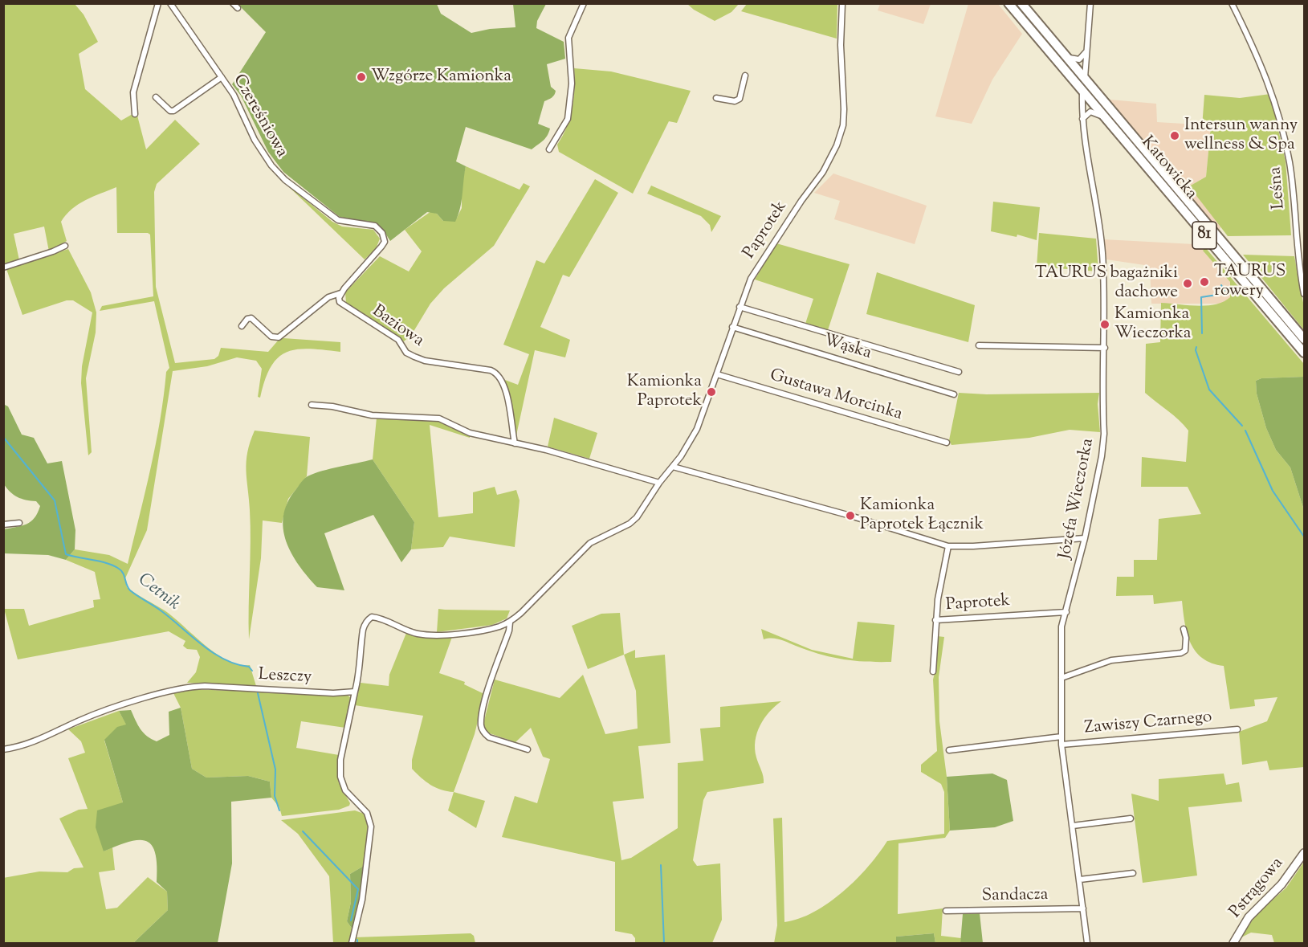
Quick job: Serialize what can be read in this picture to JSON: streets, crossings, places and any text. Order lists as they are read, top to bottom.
{
  "streets": {
    "main road": ["Katowicka", "81"],
    "street": [
      "Czereśniowa",
      "Leśna",
      "Paprotek",
      "Baziowa",
      "Wąska",
      "Gustawa Morcinka",
      "Józefa Wieczorka",
      "Leszczy",
      "Zawiszy Czarnego",
      "Pstrągowa",
      "Sandacza"
    ]
  },
  "crossings": [
    ["Czereśniowa", "Baziowa"],
    ["Katowicka", "Józefa Wieczorka"],
    ["Paprotek", "Wąska"],
    ["Paprotek", "Gustawa Morcinka"],
    ["Paprotek", "Józefa Wieczorka"],
    ["Józefa Wieczorka", "Zawiszy Czarnego"]
  ],
  "water": ["Cetnik"],
  "places": [
    "Wzgórze Kamionka",
    "Intersun wanny wellness & Spa",
    "TAURUS rowery",
    "TAURUS bagażniki dachowe",
    "Kamionka Wieczorka",
    "Kamionka Paprotek",
    "Kamionka Paprotek Łącznik"
  ]
}
